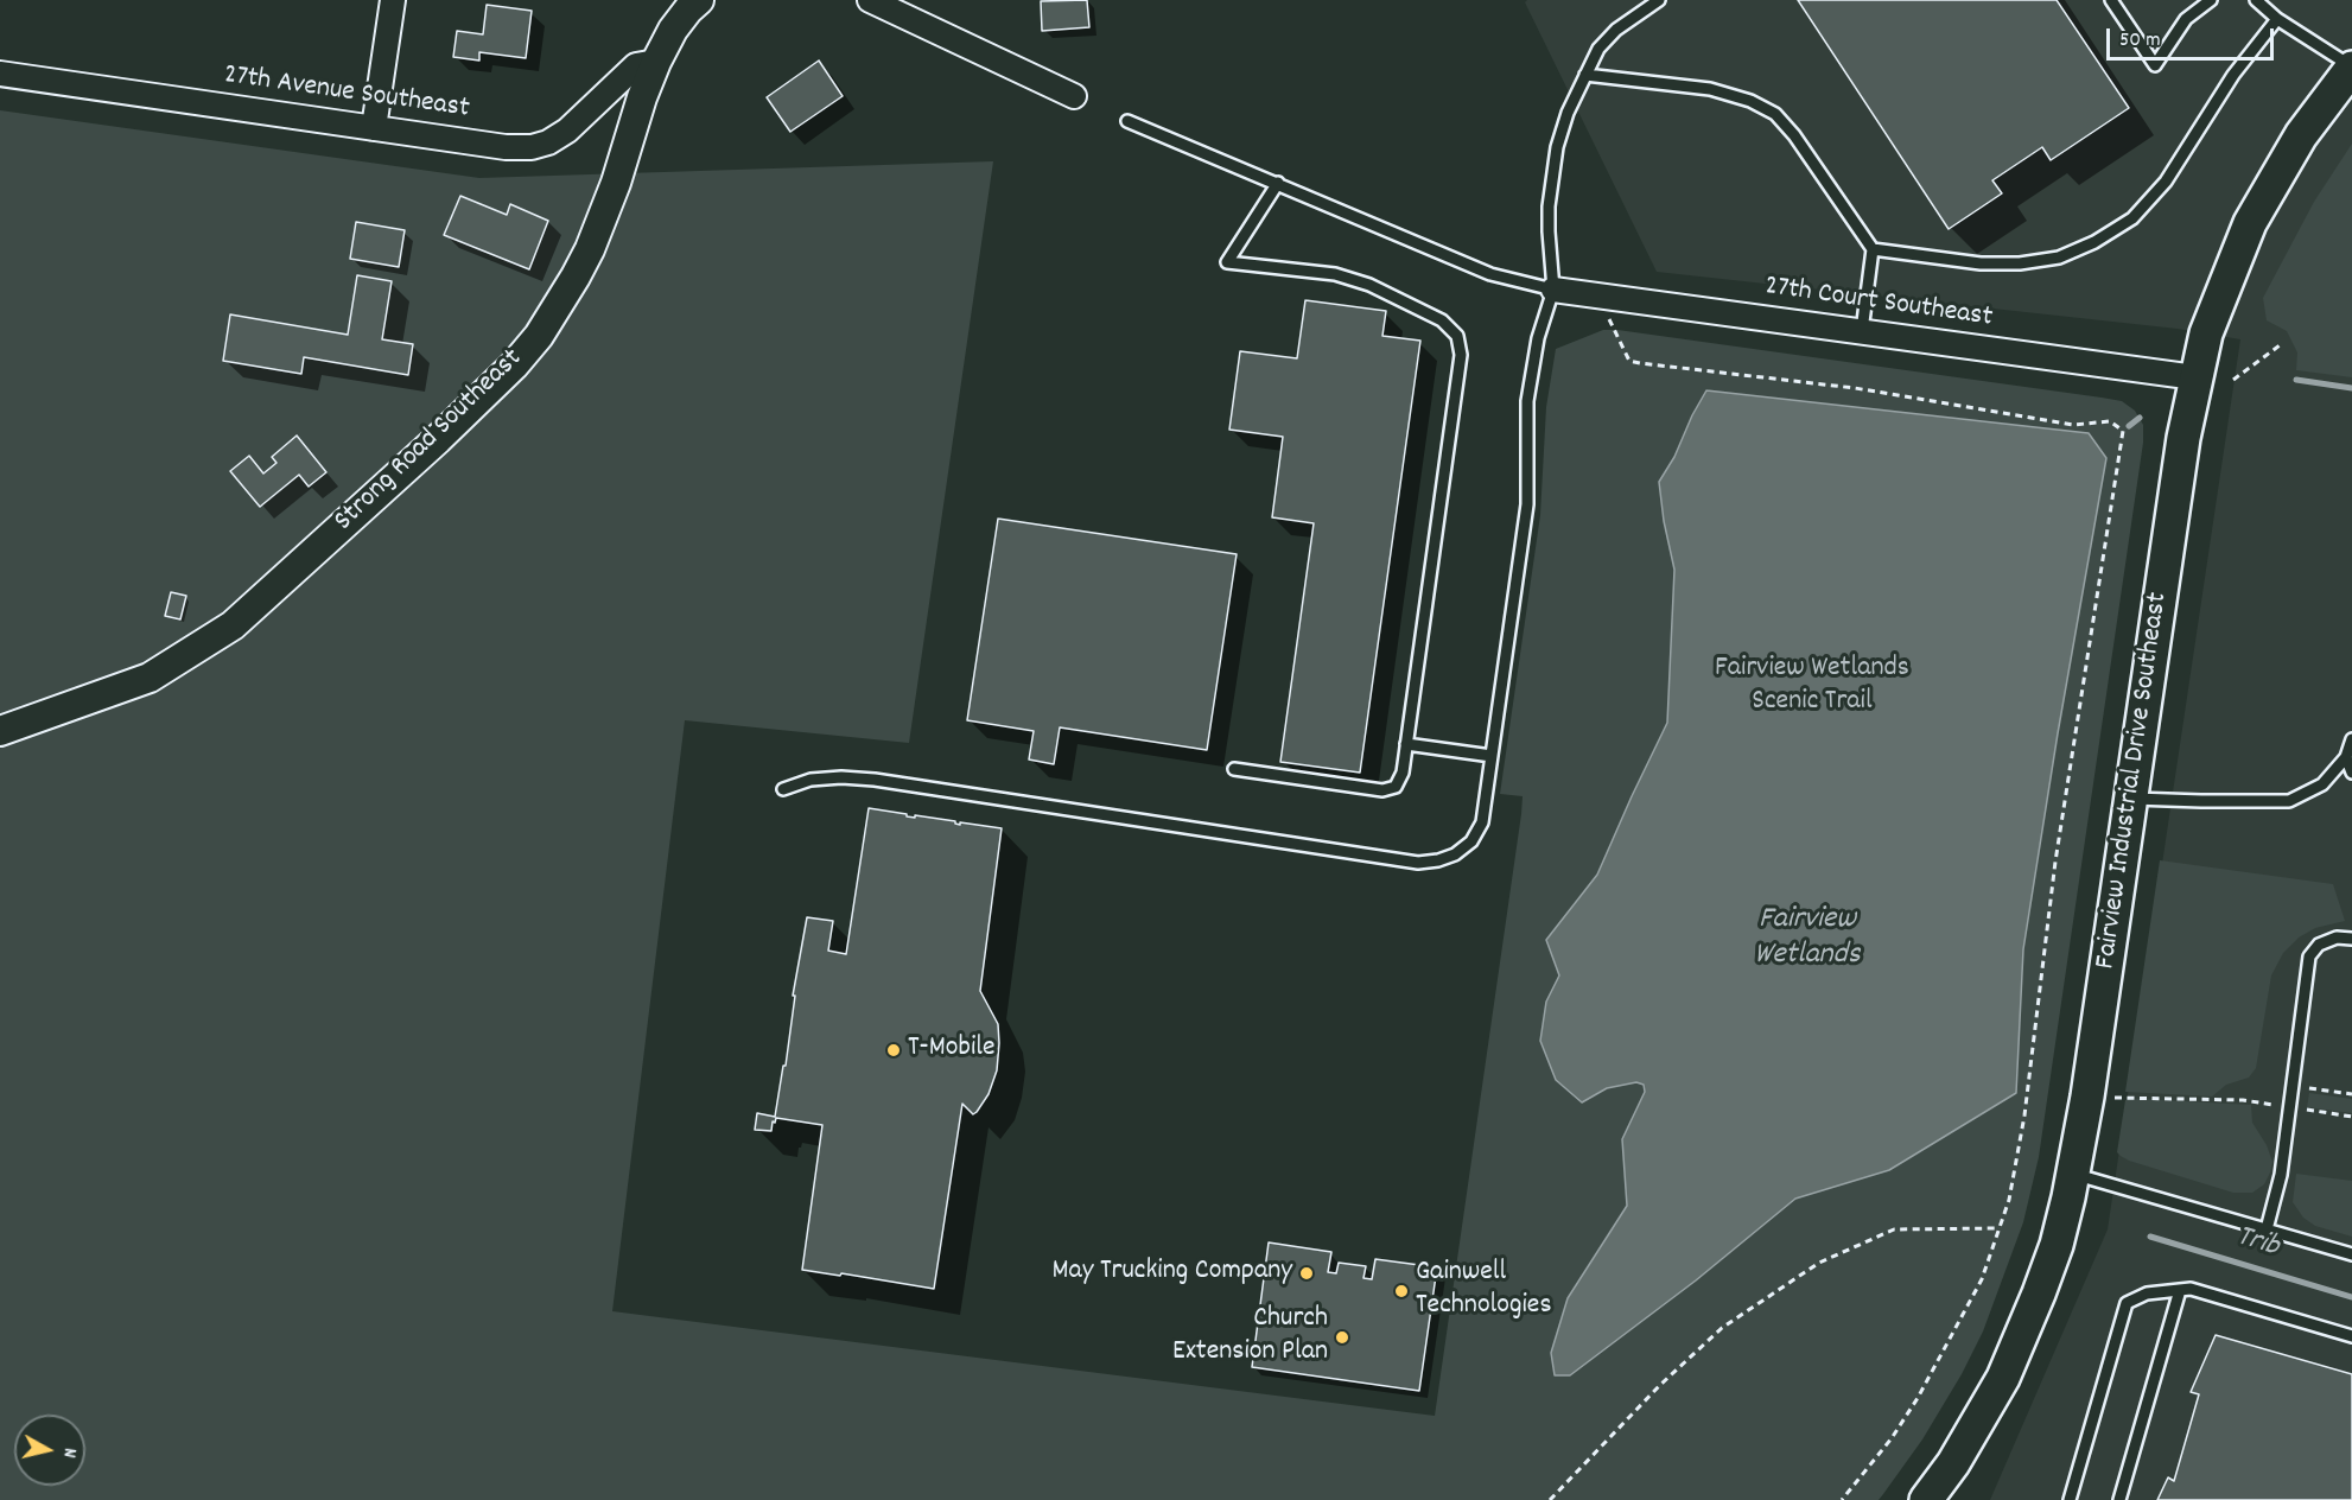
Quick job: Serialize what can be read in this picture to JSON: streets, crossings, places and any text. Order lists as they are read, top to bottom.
{
  "streets": {
    "main road": ["Fairview Industrial Drive Southeast"],
    "street": ["27th Avenue Southeast", "27th Court Southeast", "Strong Road Southeast"]
  },
  "crossings": [
    ["27th Avenue Southeast", "Strong Road Southeast"],
    ["27th Court Southeast", "Fairview Industrial Drive Southeast"]
  ],
  "water": ["Fairview Wetlands", "Trib"],
  "parks": ["Fairview Wetlands Scenic Trail"],
  "places": [
    "T-Mobile",
    "May Trucking Company",
    "Gainwell Technologies",
    "Church Extension Plan"
  ],
  "scale_bar": "50 m",
  "north": "right"
}
